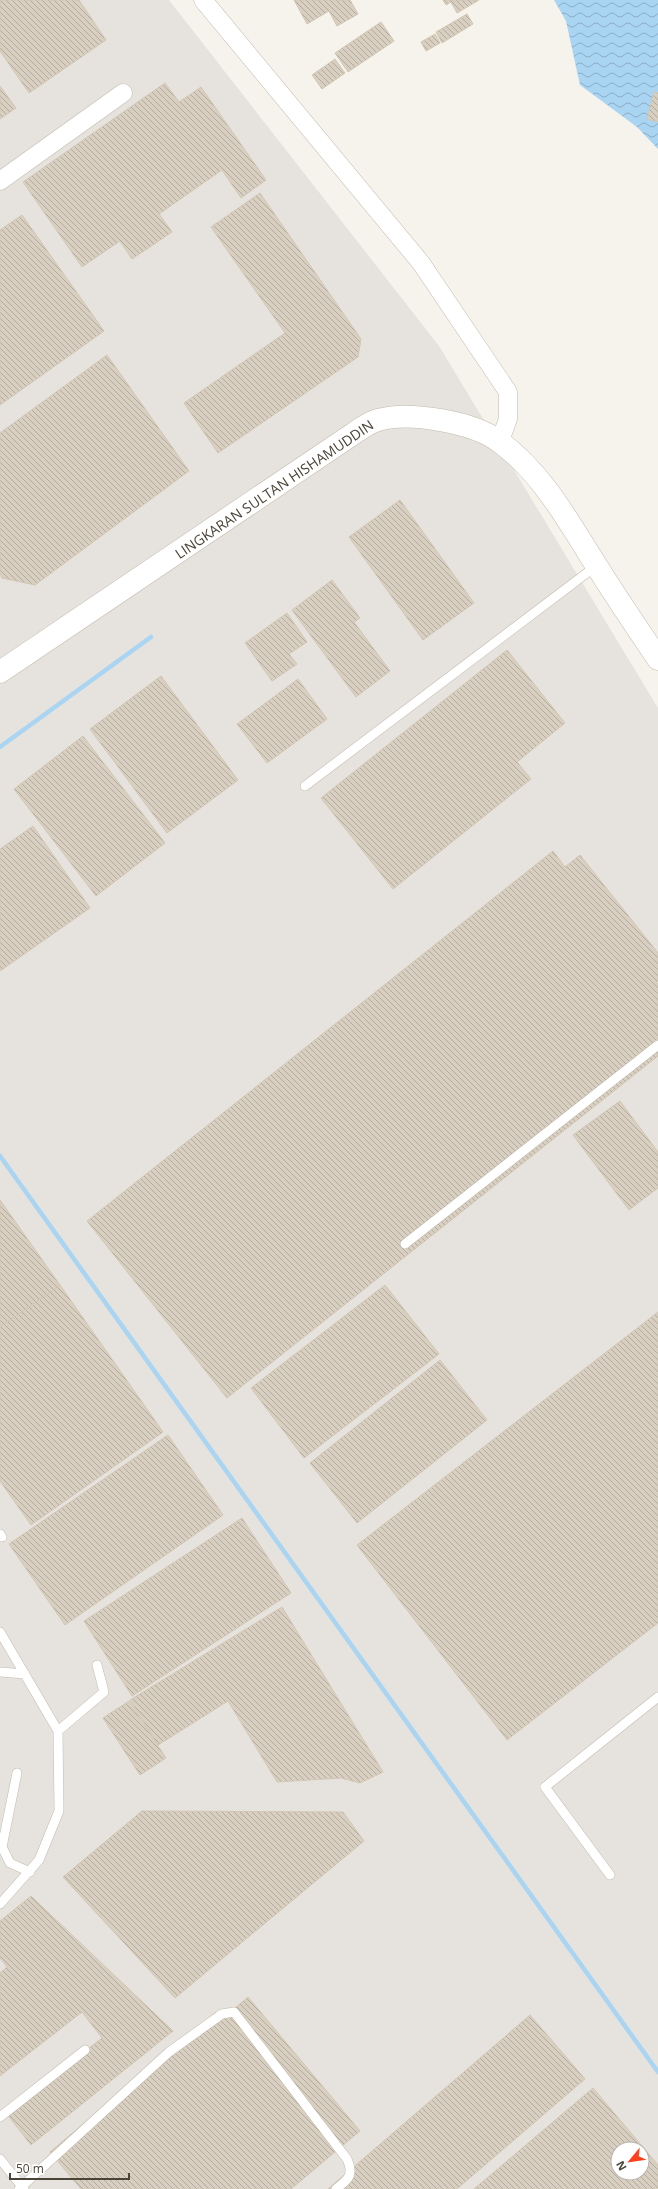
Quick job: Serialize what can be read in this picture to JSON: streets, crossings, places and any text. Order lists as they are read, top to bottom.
{
  "streets": {
    "street": ["LINGKARAN SULTAN HISHAMUDDIN"]
  },
  "scale_bar": "50 m",
  "north": "bottom left"
}
